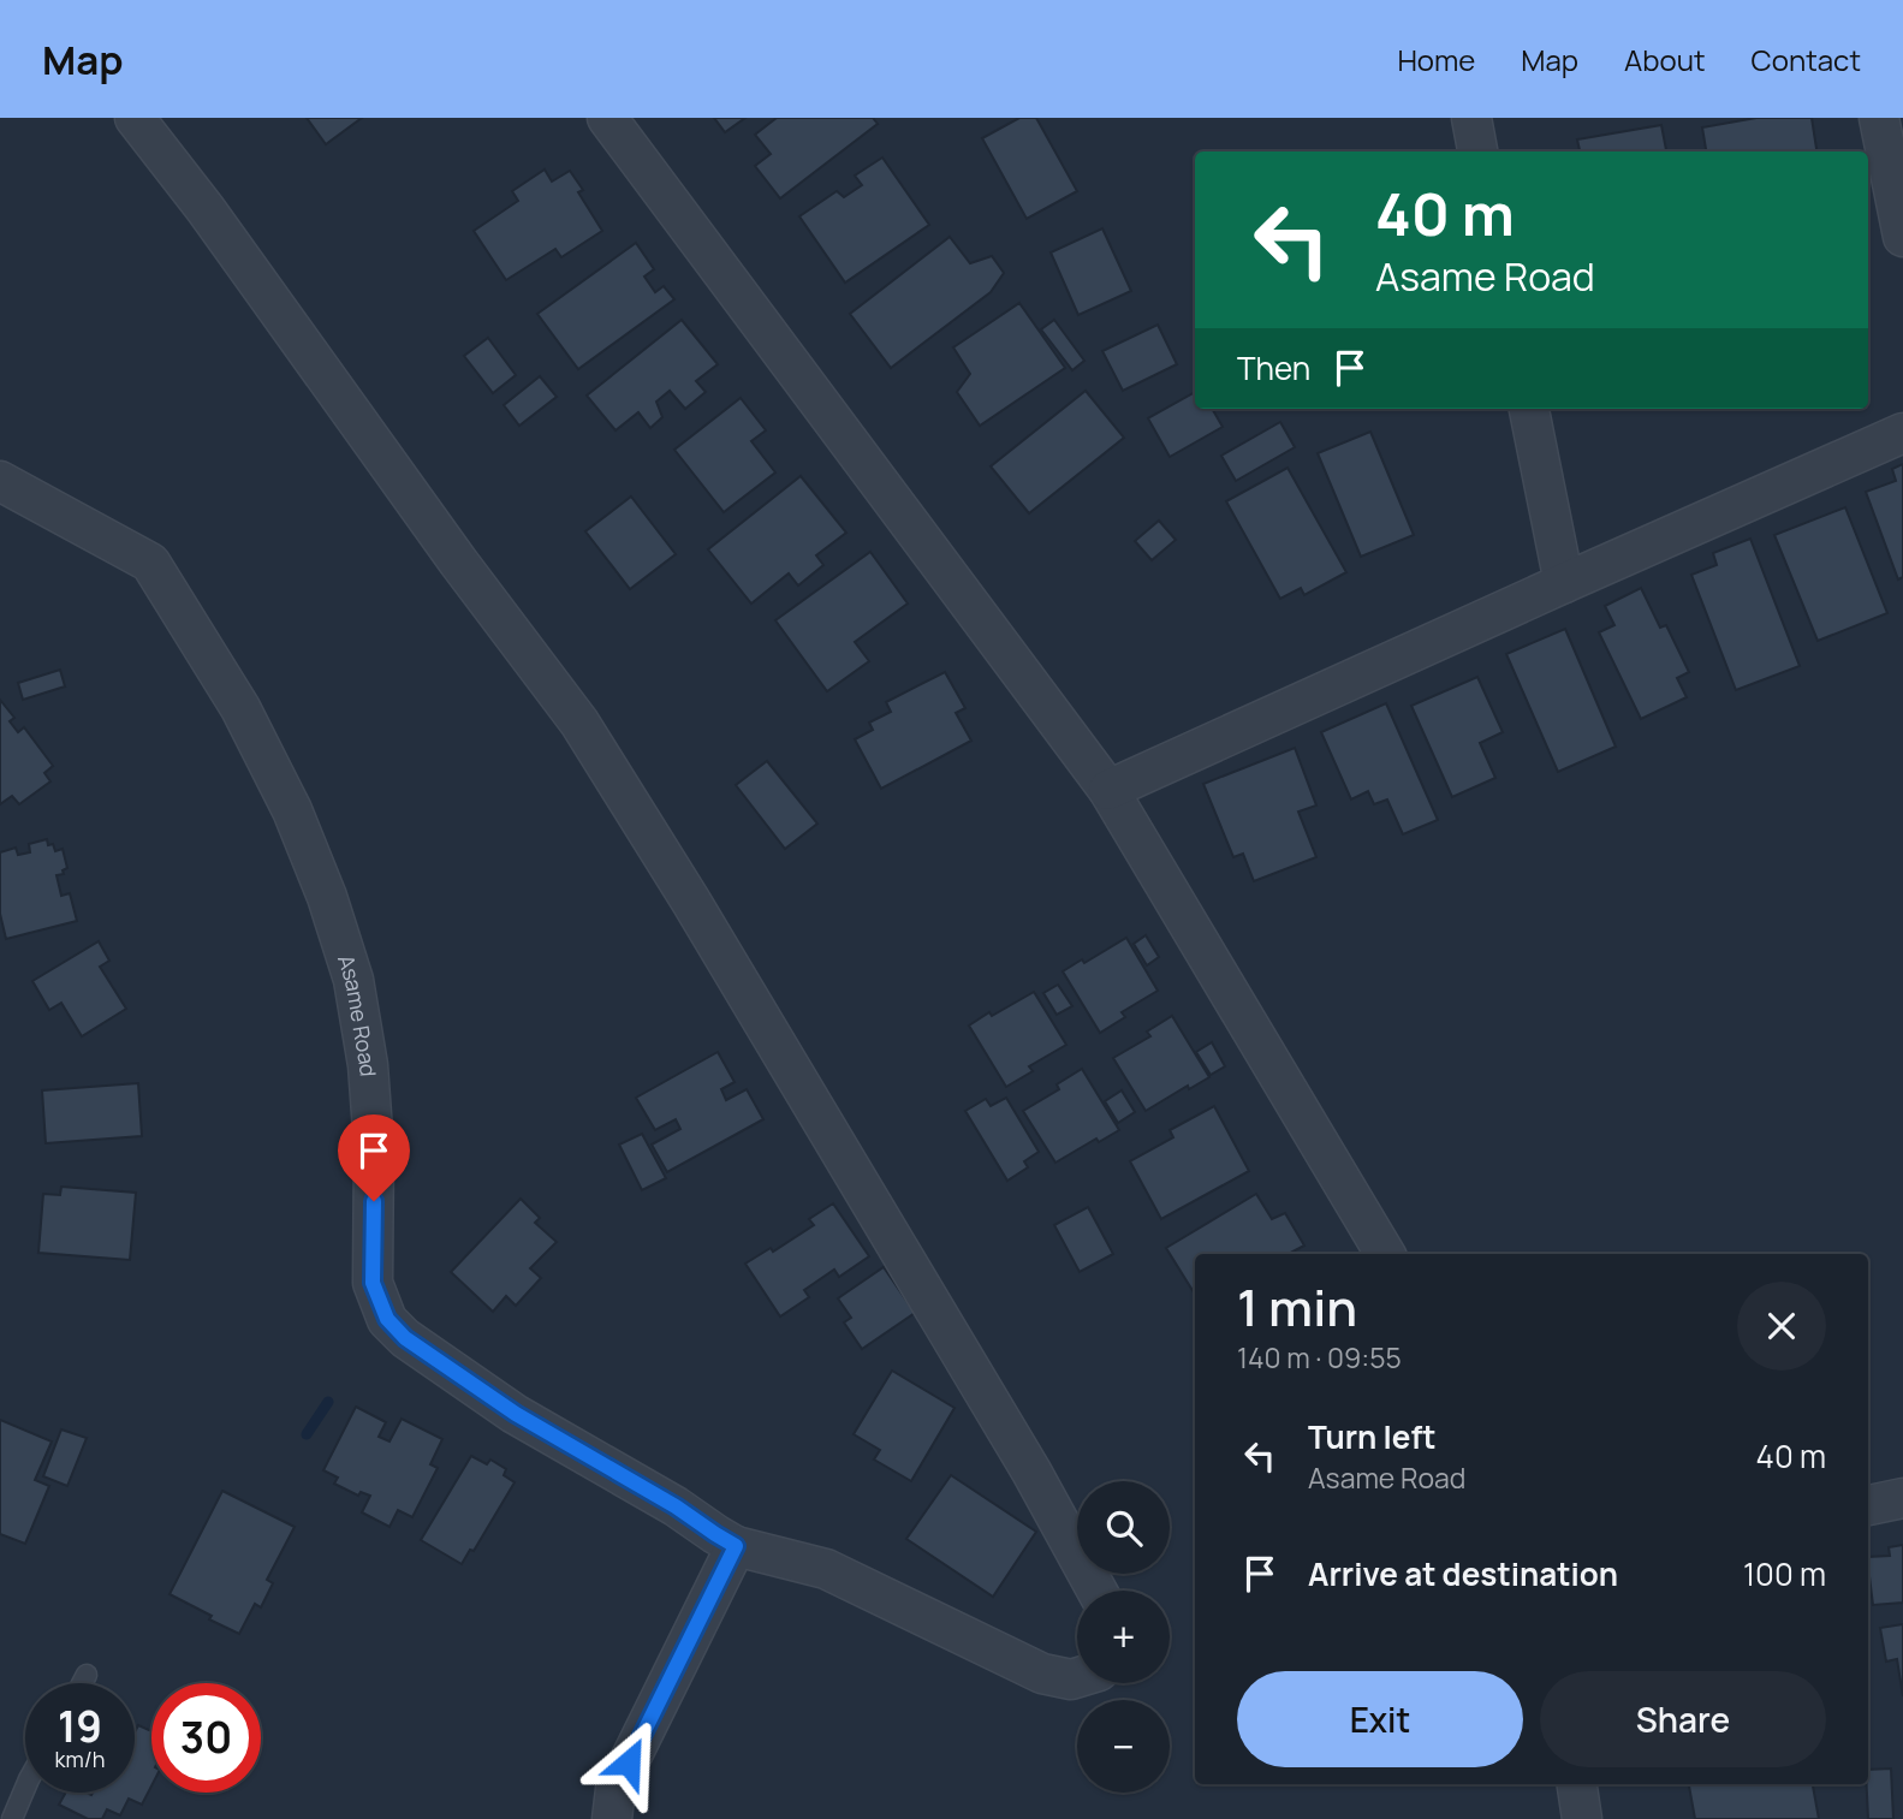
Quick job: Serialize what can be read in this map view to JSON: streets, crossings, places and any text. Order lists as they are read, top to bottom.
{
  "streets": {
    "street": ["Asame Road"]
  },
  "page": {
    "header": "Map",
    "nav": [
      "Home",
      "Map",
      "About",
      "Contact"
    ],
    "turn": ["40 m", "Asame Road"],
    "then": "Then",
    "heading": ["1 min", "140 m · 09:55"],
    "list": [
      {
        "name": "Turn left",
        "note": "Asame Road",
        "value": "40 m"
      },
      {
        "name": "Arrive at destination",
        "value": "100 m"
      }
    ],
    "map_buttons": ["+", "−"],
    "buttons": ["Exit", "Share"],
    "speed": "19 km/h",
    "limit": "30"
  }
}
